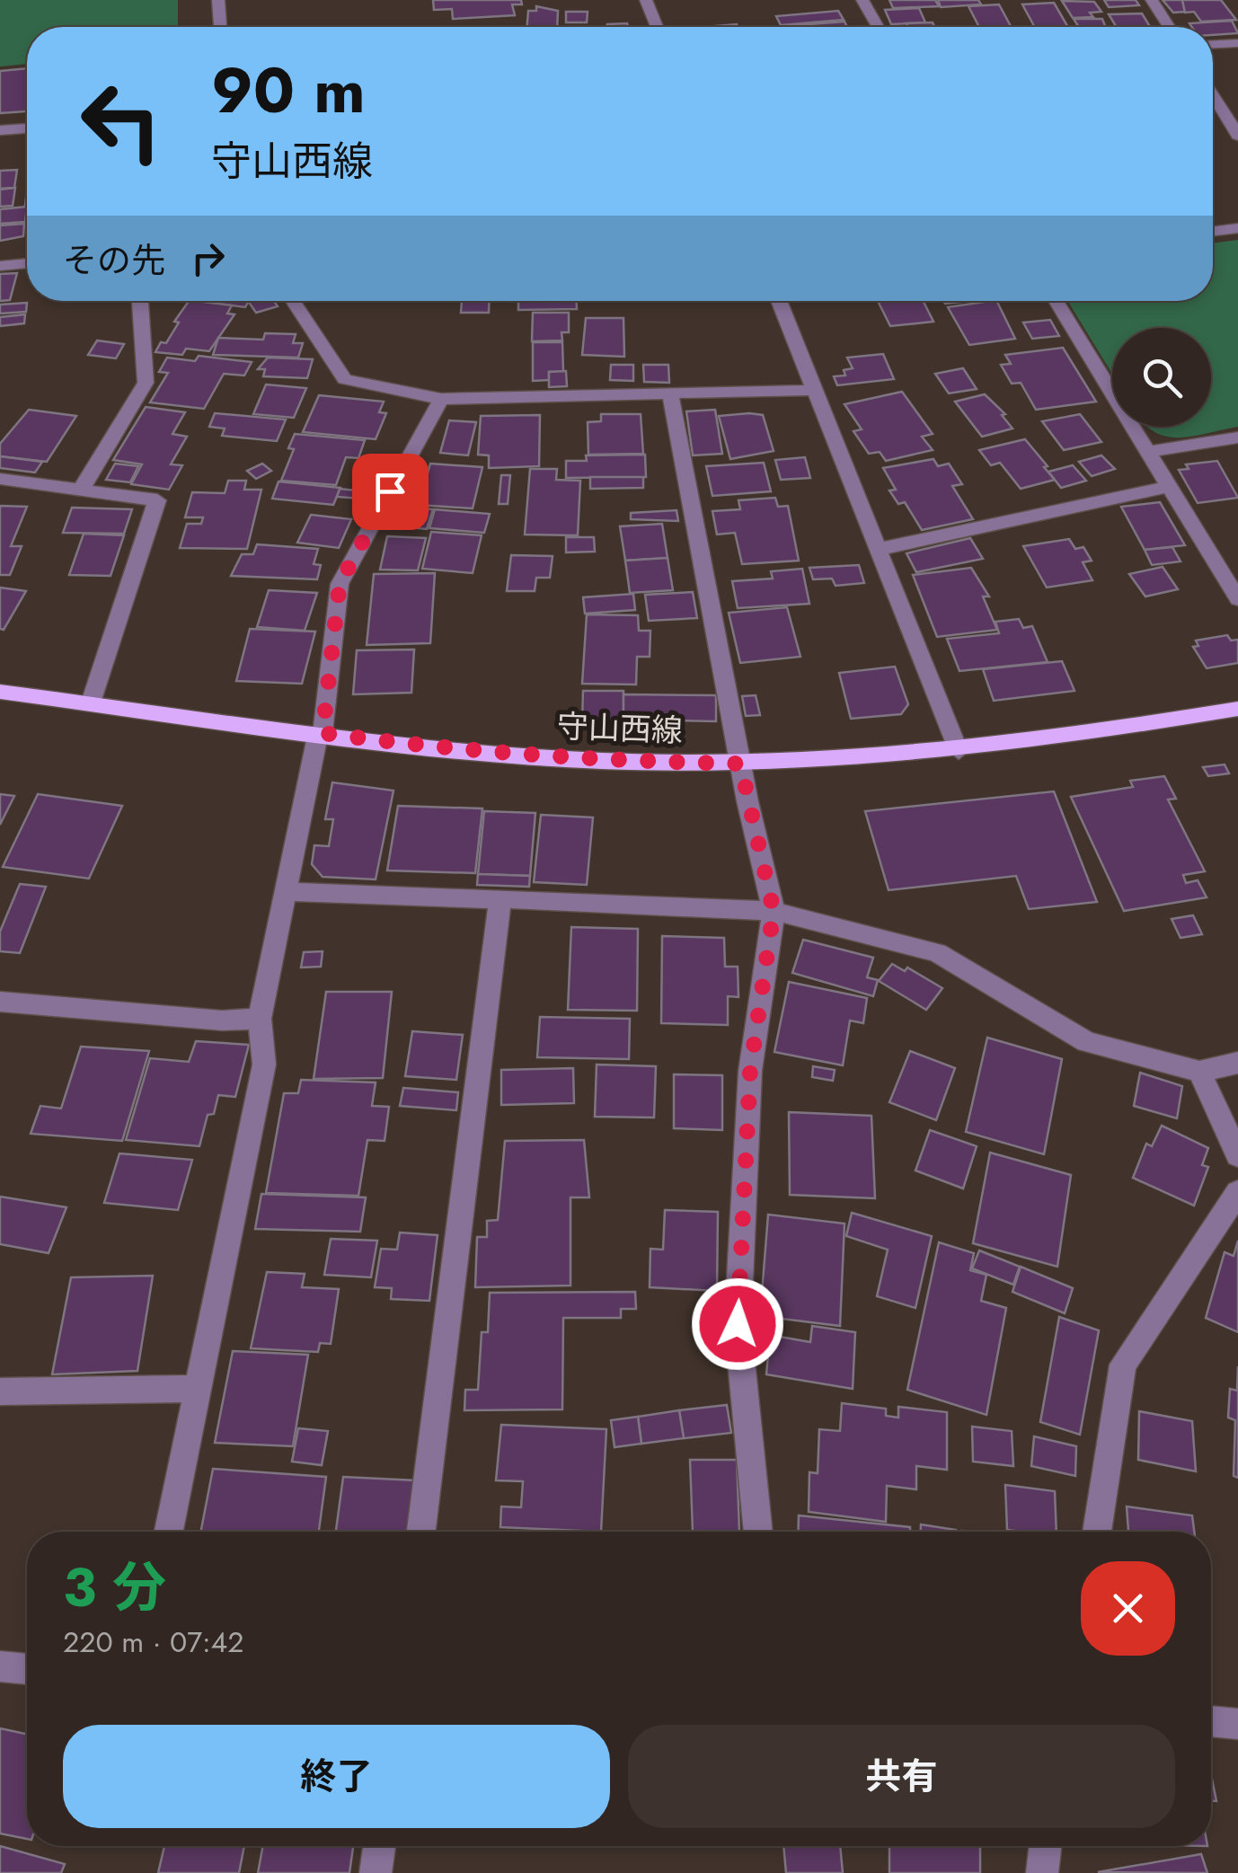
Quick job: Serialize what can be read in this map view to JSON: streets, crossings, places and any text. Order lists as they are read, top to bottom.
{
  "streets": {
    "main road": ["守山西線"]
  },
  "page": {
    "turn": ["90 m", "守山西線"],
    "then": "その先",
    "heading": ["3 分", "220 m · 07:42"],
    "buttons": ["終了", "共有"]
  }
}
